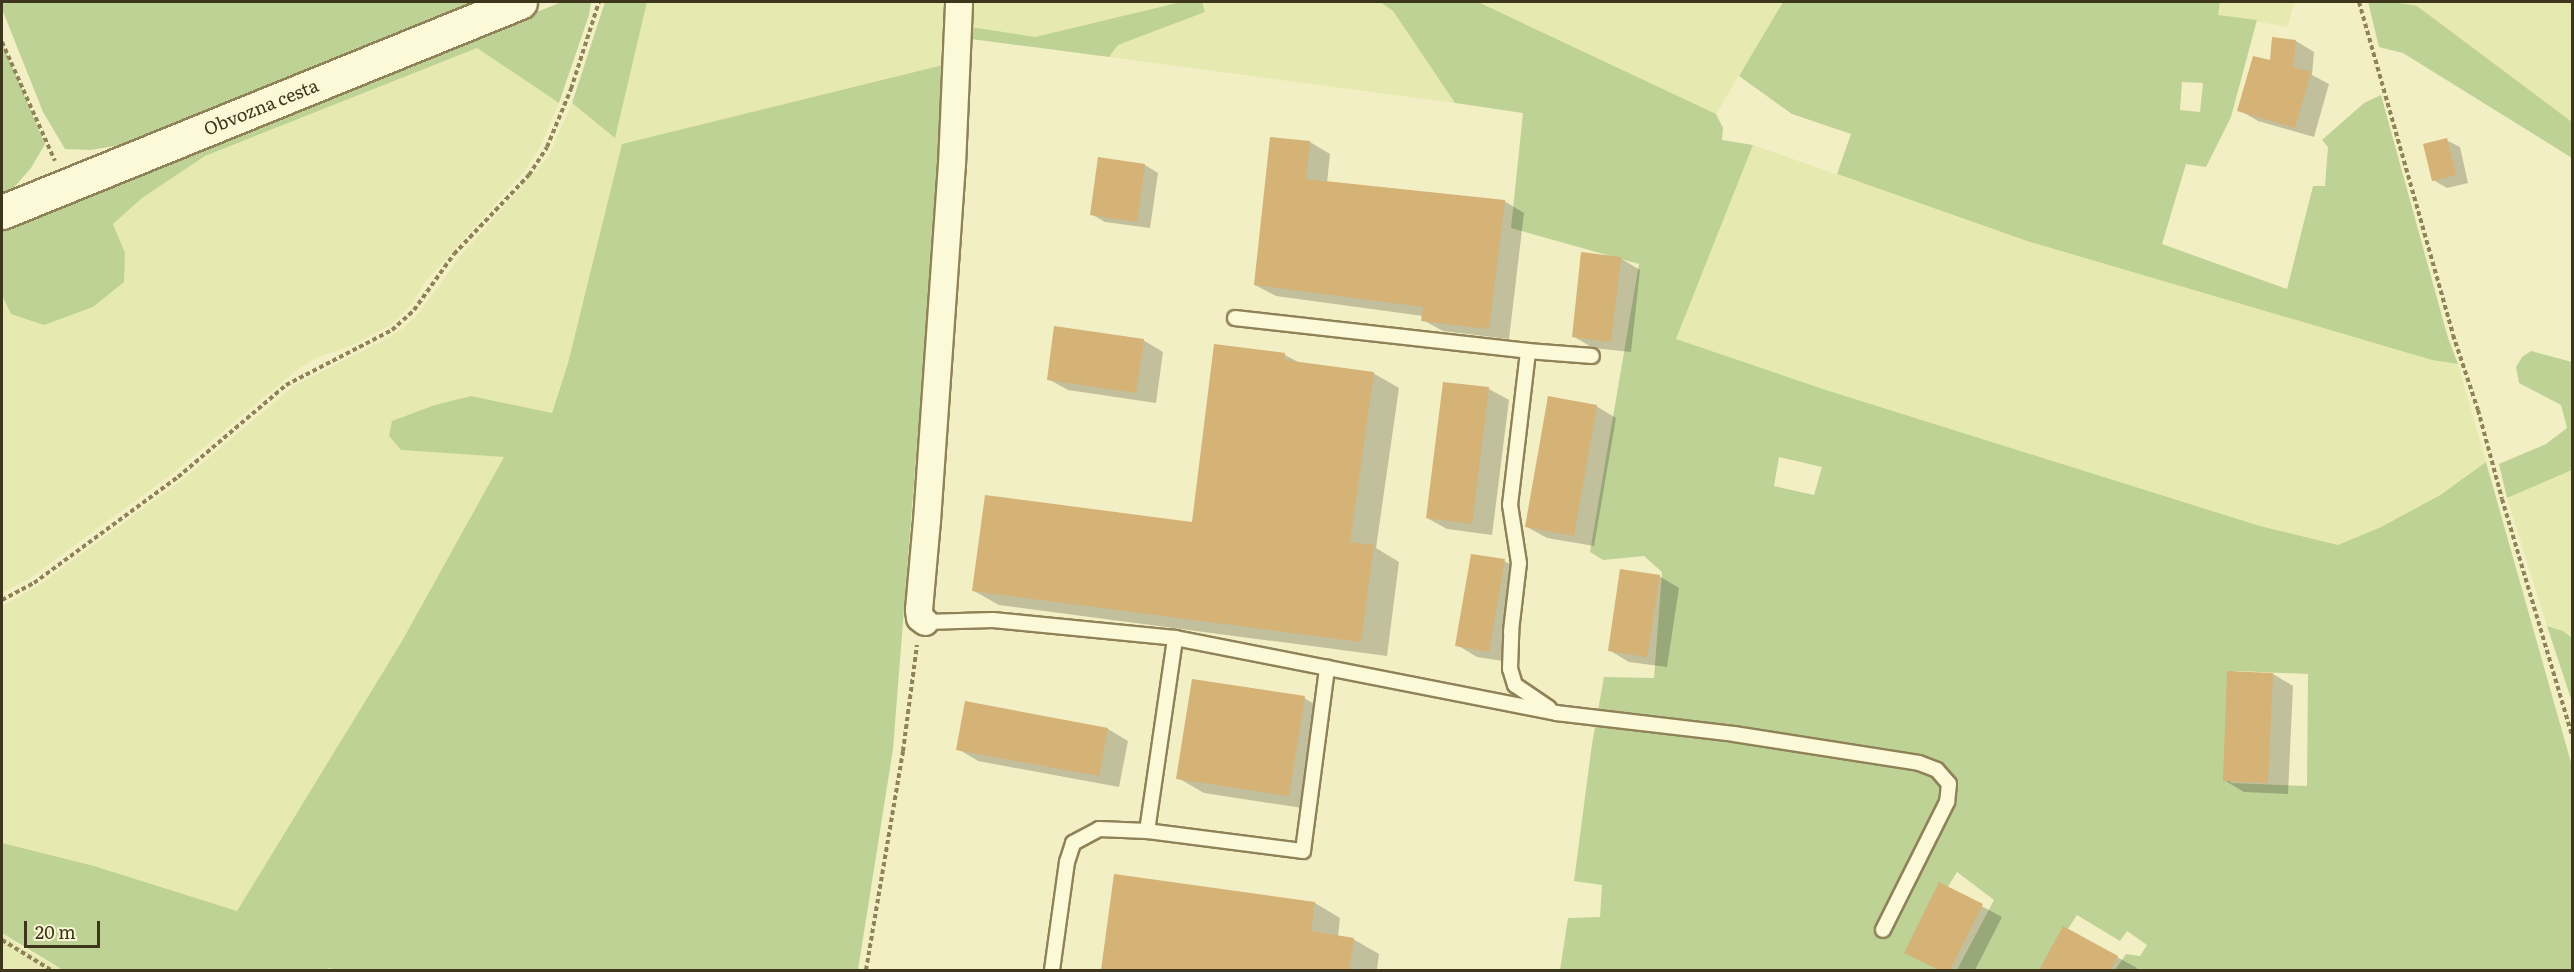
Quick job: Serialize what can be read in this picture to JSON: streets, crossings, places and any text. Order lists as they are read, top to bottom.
{
  "streets": {
    "street": ["Obvozna cesta"]
  },
  "scale_bar": "20 m"
}
